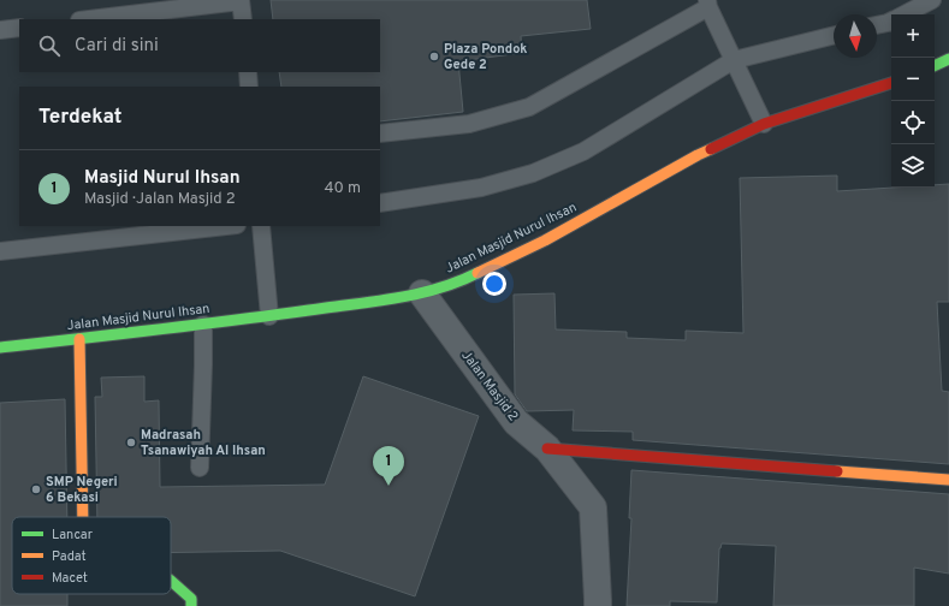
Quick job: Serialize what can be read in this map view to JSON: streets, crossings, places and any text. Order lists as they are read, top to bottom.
{
  "streets": {
    "main road": ["Jalan Masjid Nurul Ihsan"],
    "street": ["Jalan Masjid 2"]
  },
  "crossings": [
    ["Jalan Masjid Nurul Ihsan", "Jalan Masjid 2"]
  ],
  "places": ["Plaza Pondok Gede 2", "Madrasah Tsanawiyah Al Ihsan", "SMP Negeri 6 Bekasi"],
  "legend": ["Lancar", "Padat", "Macet"],
  "north": "bottom",
  "page": {
    "map_buttons": ["+", "−"],
    "search": "Cari di sini",
    "heading": "Terdekat",
    "list": [
      {
        "mark": "1",
        "name": "Masjid Nurul Ihsan",
        "note": "Masjid · Jalan Masjid 2",
        "value": "40 m"
      }
    ],
    "pins": "1"
  }
}
